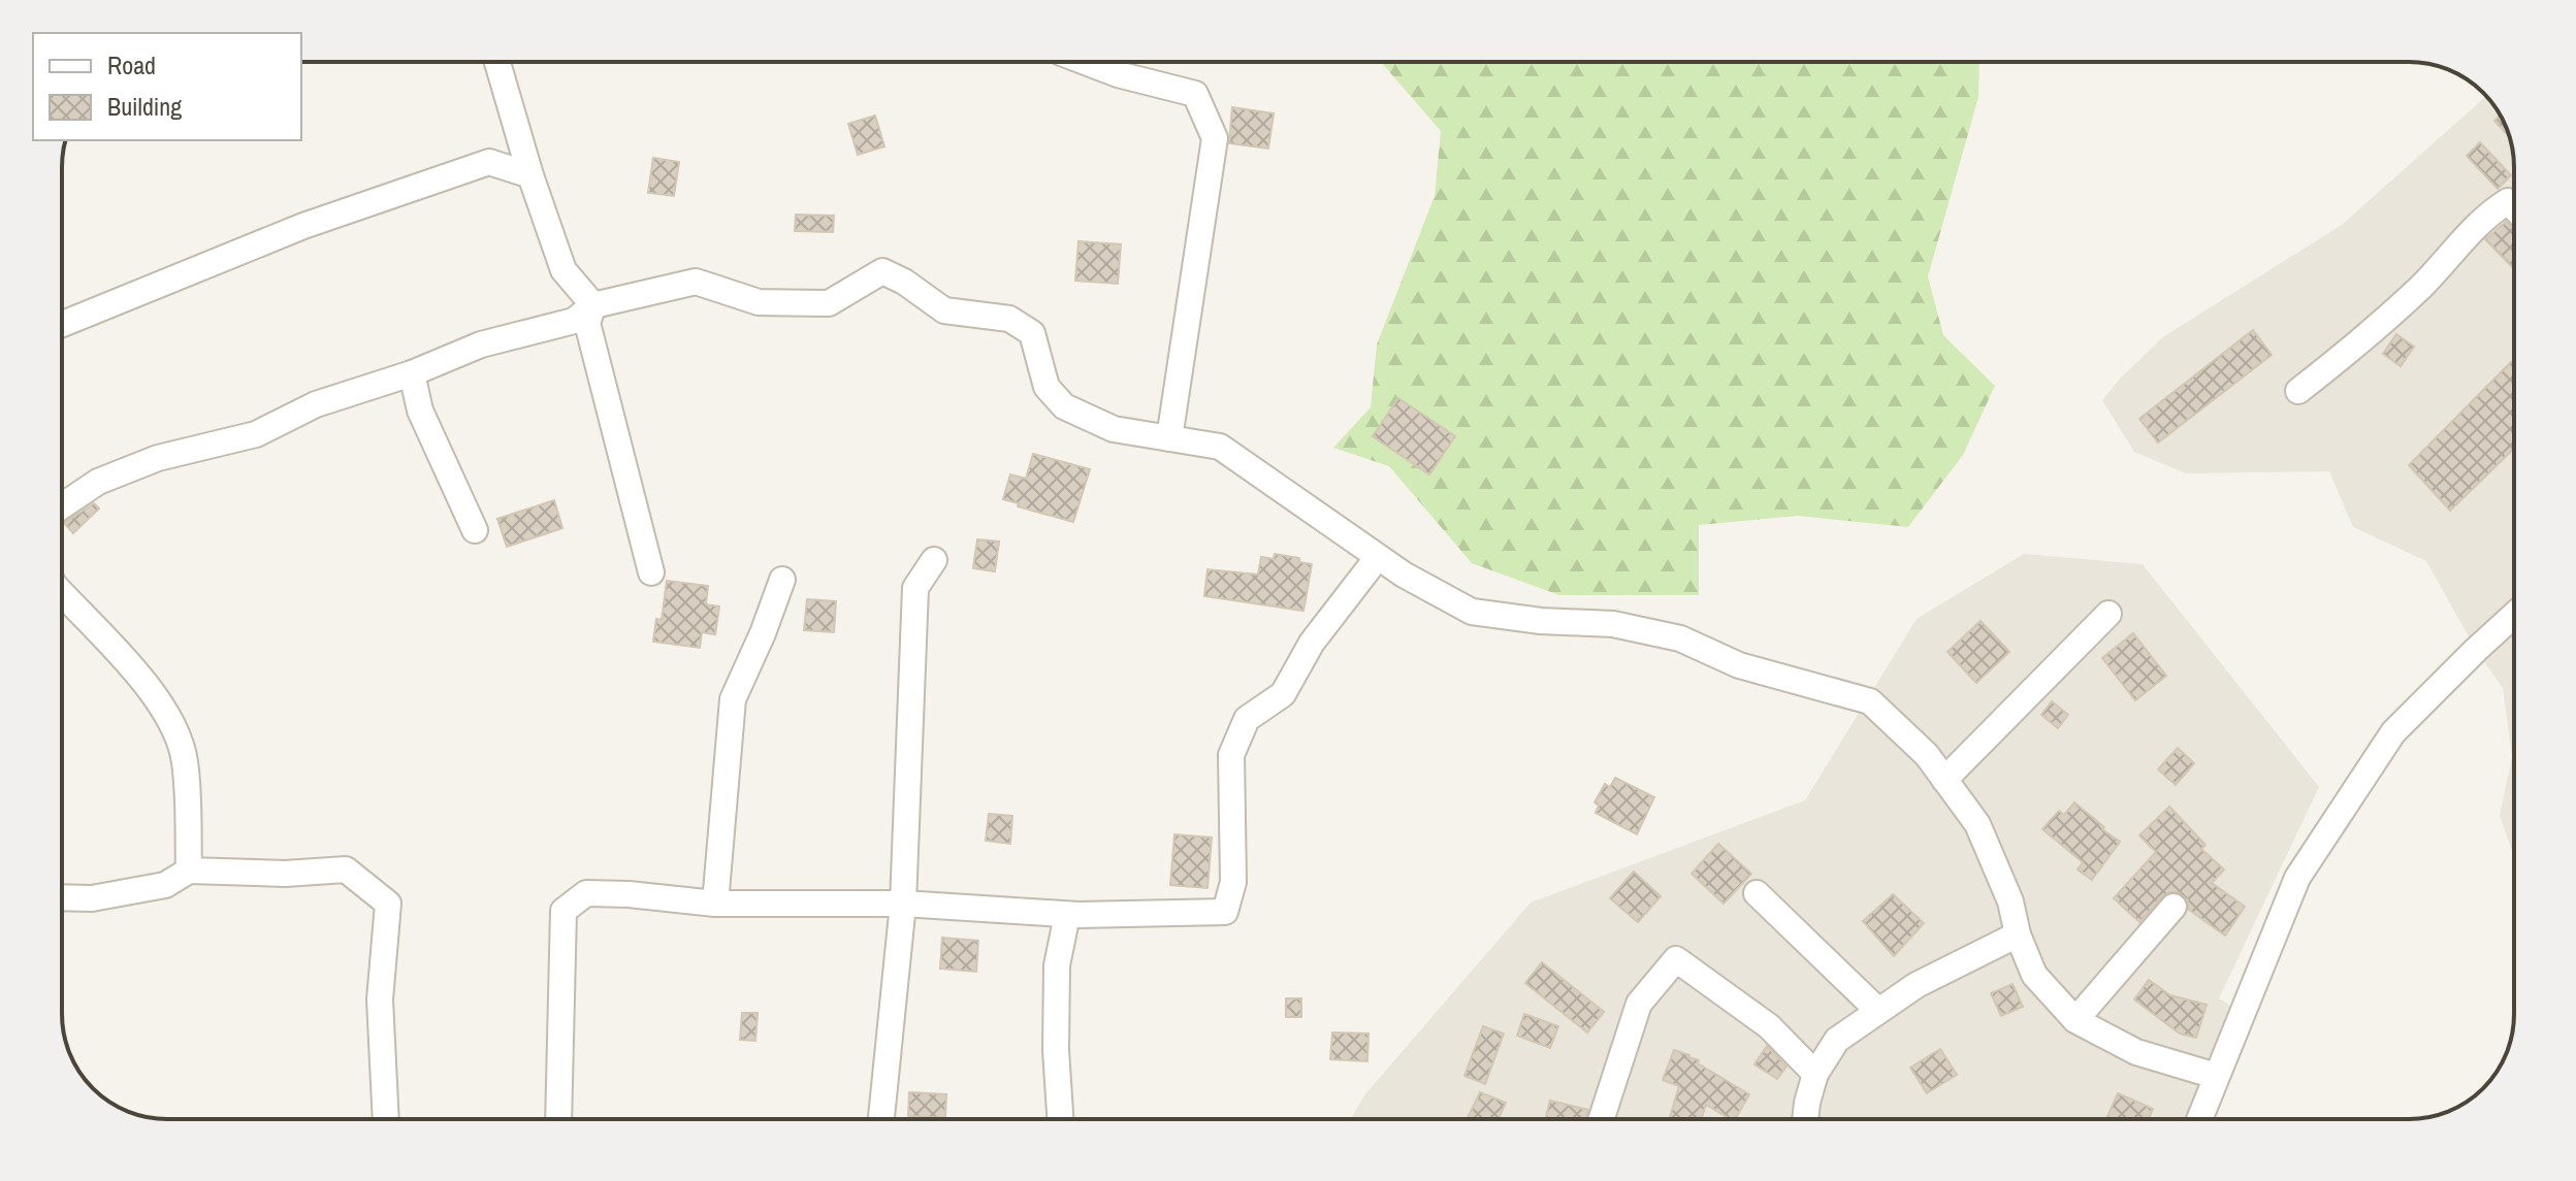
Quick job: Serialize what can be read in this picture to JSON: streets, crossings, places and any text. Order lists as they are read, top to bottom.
{
  "legend": ["Road", "Building"]
}
